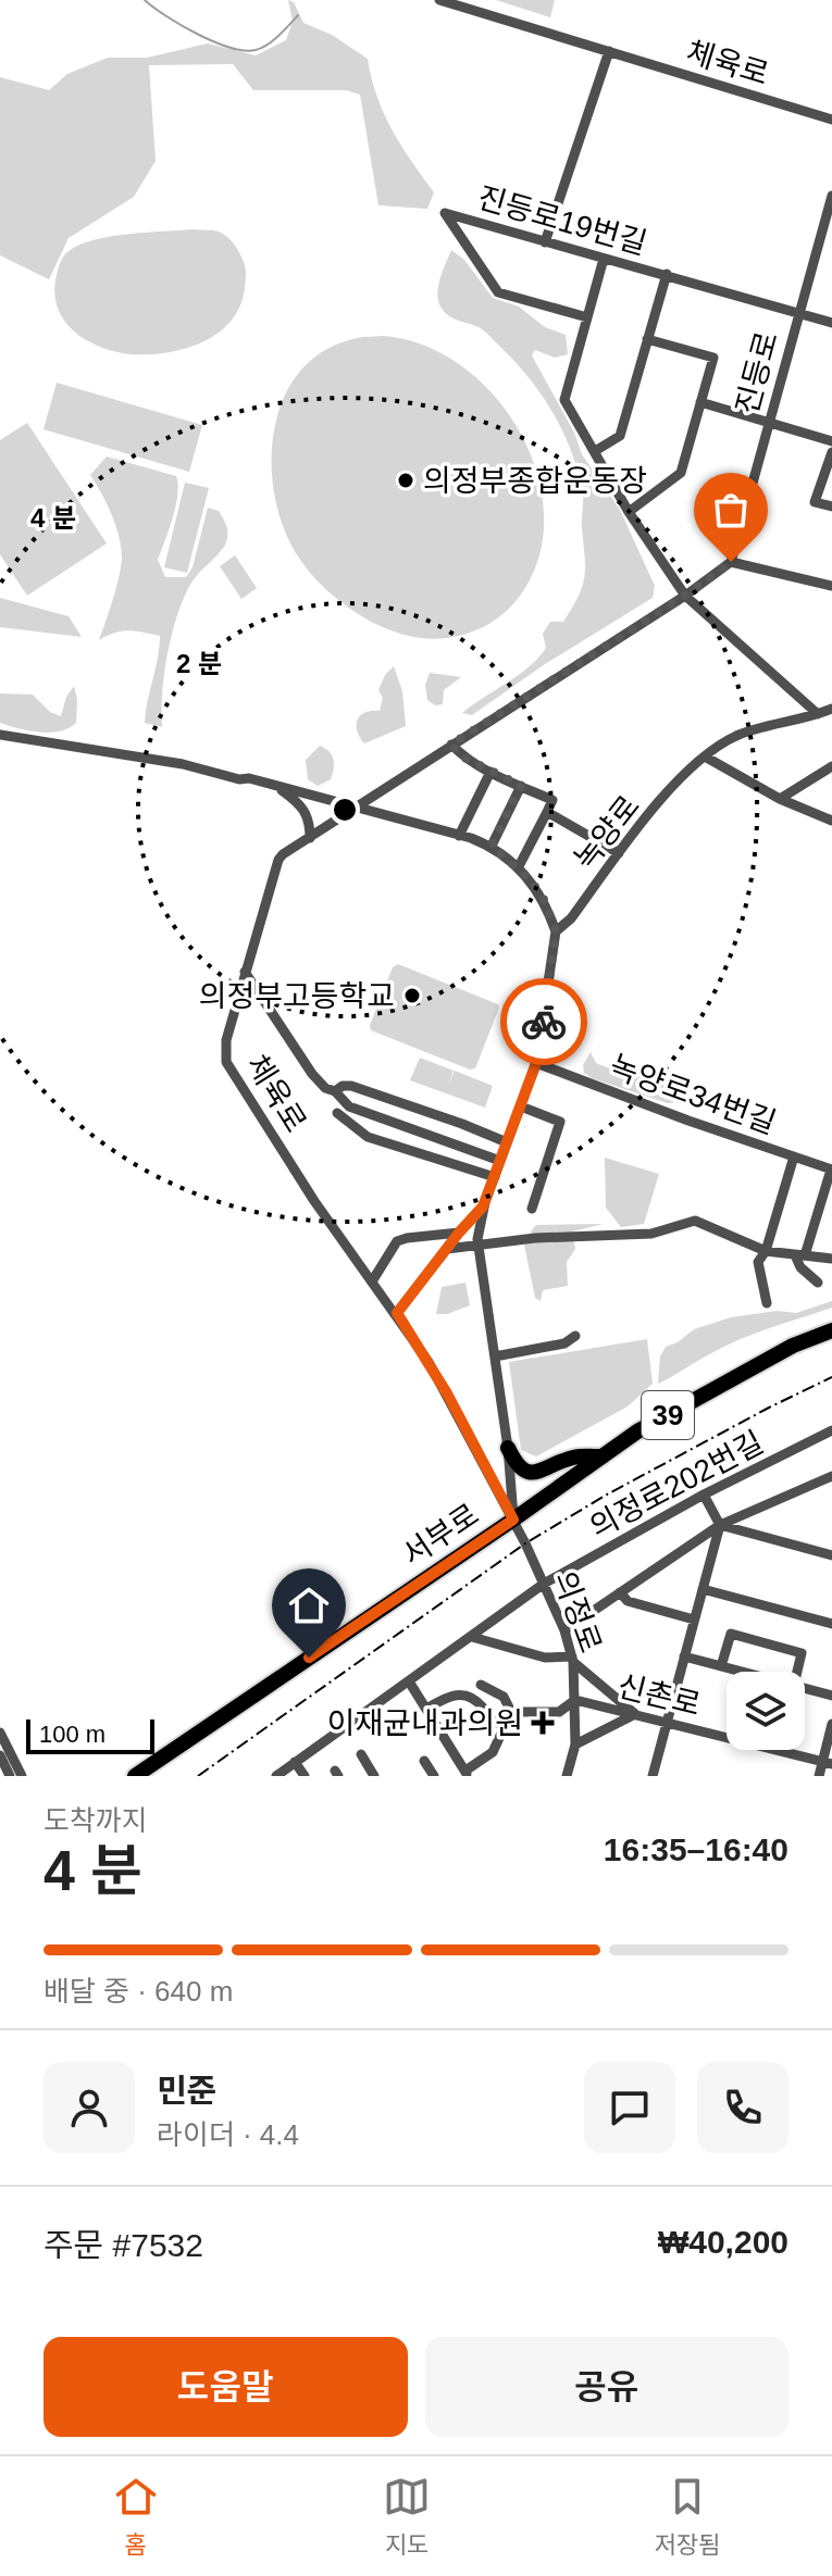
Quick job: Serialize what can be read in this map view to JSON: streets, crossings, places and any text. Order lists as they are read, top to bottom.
{
  "streets": {
    "main road": ["39", "서부로"],
    "street": [
      "체육로",
      "진등로19번길",
      "진등로",
      "녹양로",
      "녹양로34번길",
      "의정로202번길",
      "의정로",
      "신촌로"
    ]
  },
  "crossings": [
    ["체육로", "진등로"],
    ["체육로", "서부로"],
    ["체육로", "의정로"],
    ["진등로19번길", "진등로"],
    ["의정로202번길", "의정로"],
    ["서부로", "의정로"],
    ["의정로", "신촌로"]
  ],
  "places": {
    "other": ["의정부종합운동장", "의정부고등학교"],
    "health": ["이재균내과의원"]
  },
  "scale_bar": "100 m",
  "page": {
    "scale": "100 m",
    "heading": ["4 분", "도착까지", "16:35–16:40"],
    "panel": [
      "민준",
      "라이더 · 4.4",
      "주문 #7532",
      "₩40,200"
    ],
    "bar": "배달 중 · 640 m",
    "buttons": ["도움말", "공유"],
    "tabs": ["홈", "지도", "저장됨"]
  },
  "rings": ["4 분", "2 분"]
}
